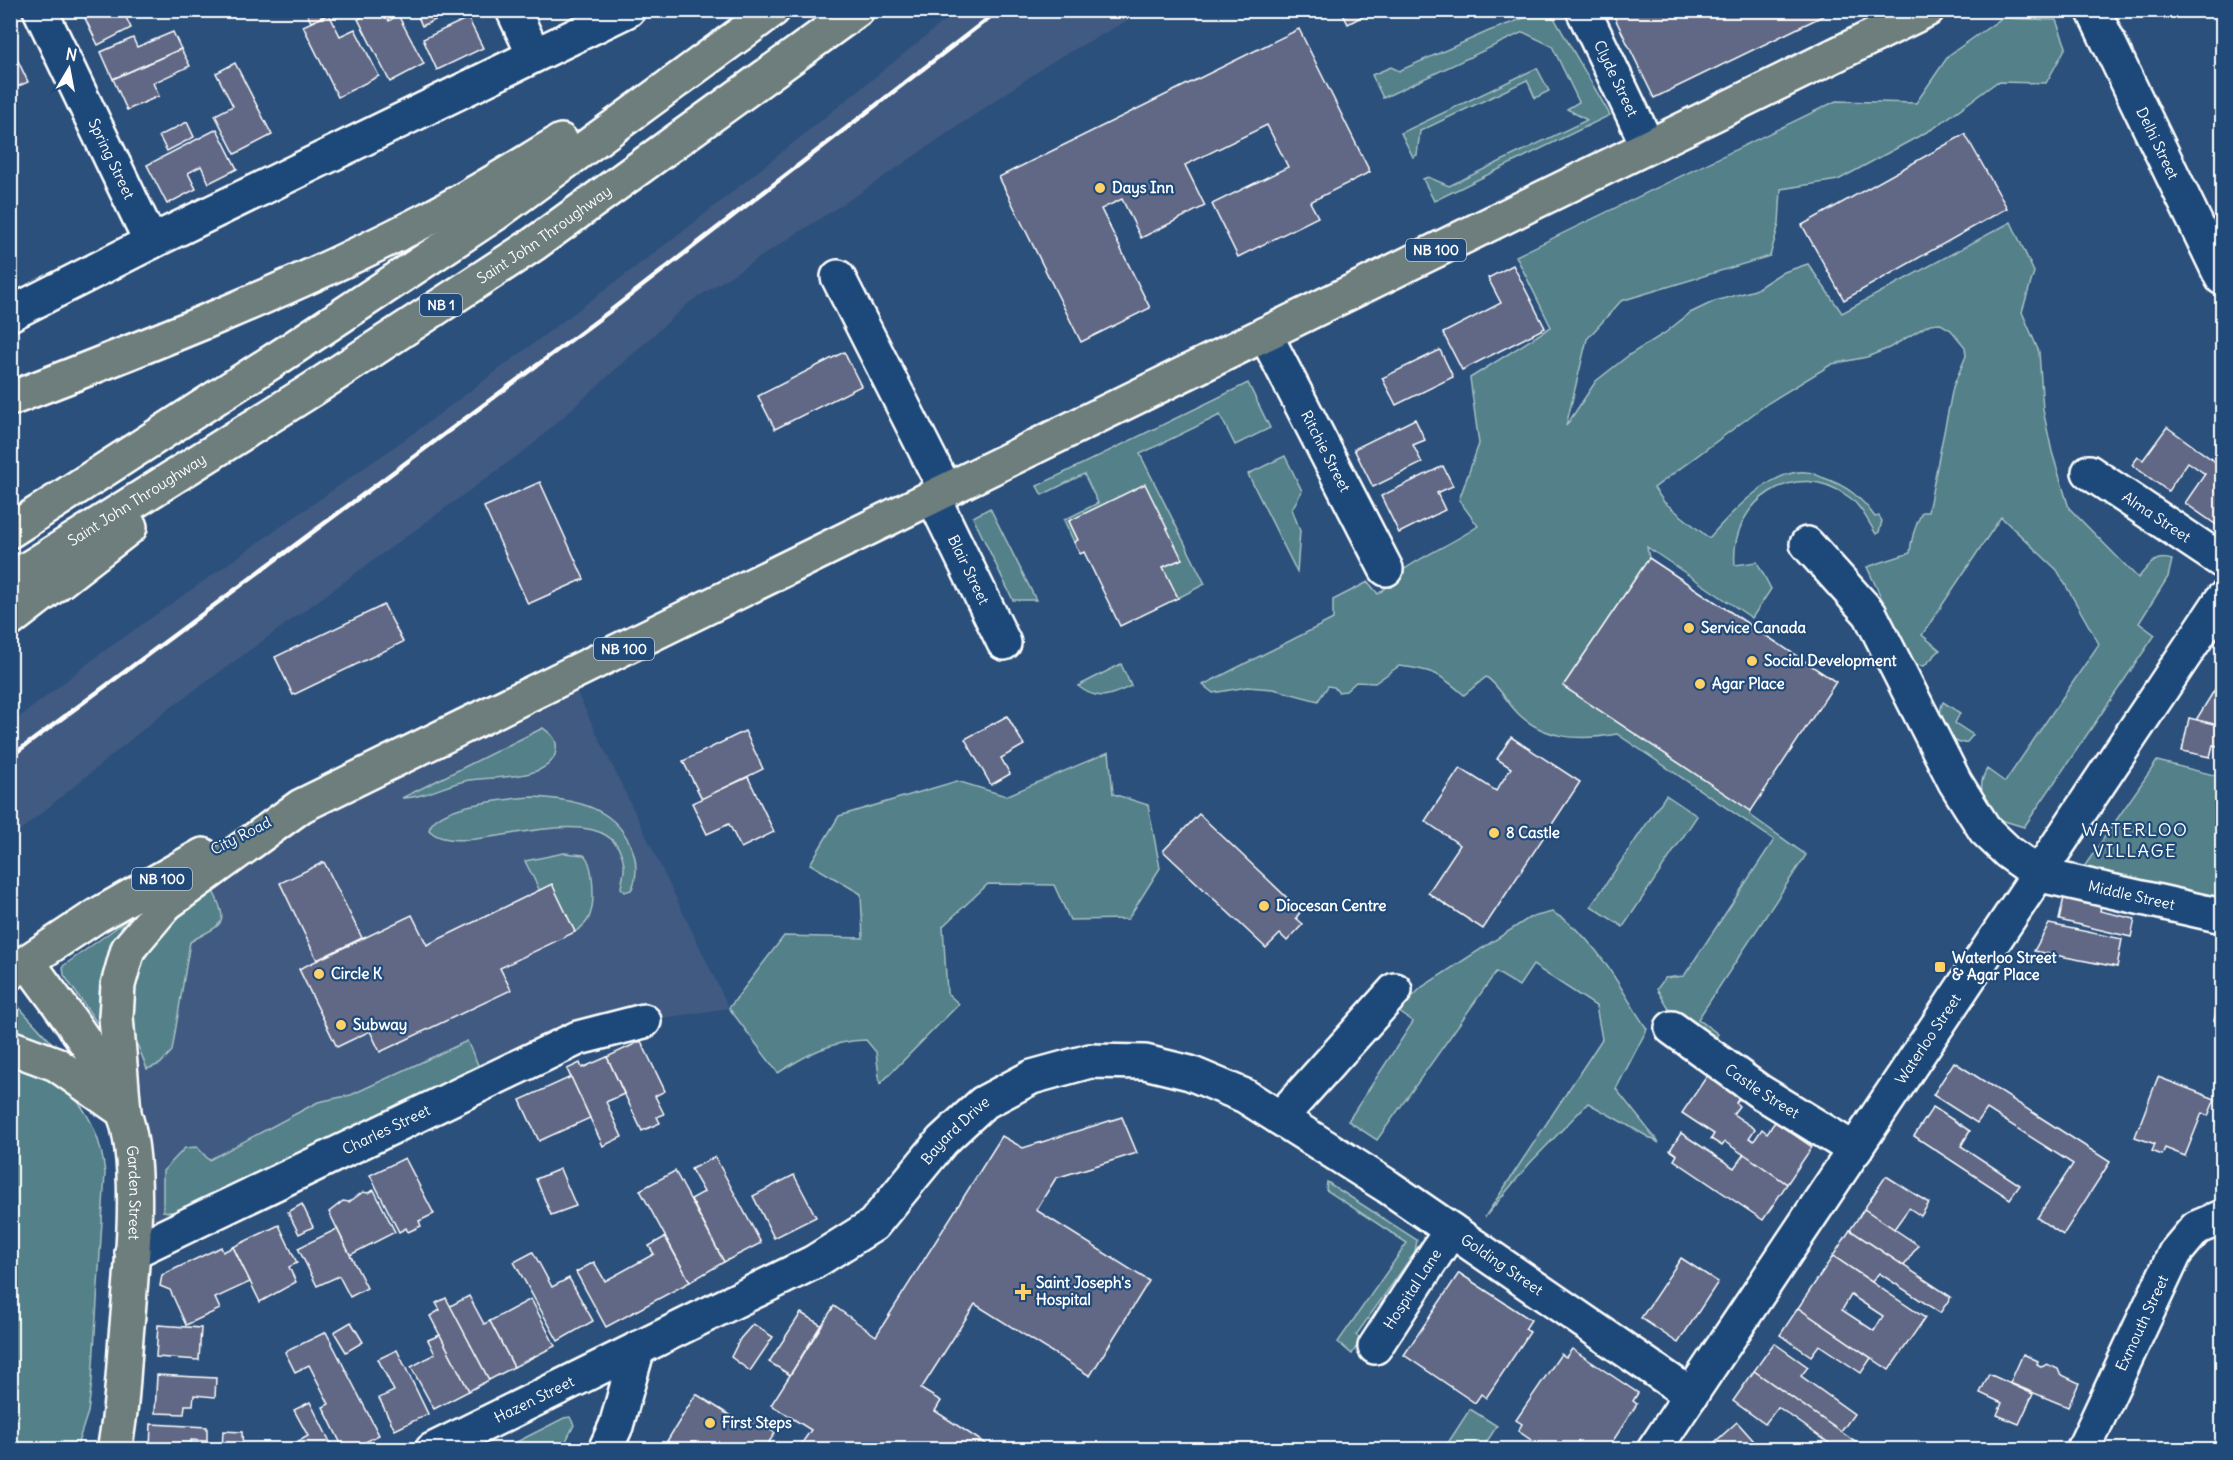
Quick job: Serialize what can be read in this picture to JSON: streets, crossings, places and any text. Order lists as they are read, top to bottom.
{
  "streets": {
    "main road": [
      "Saint John Throughway",
      "NB 100",
      "NB 1",
      "City Road",
      "Garden Street"
    ],
    "street": [
      "Clyde Street",
      "Delhi Street",
      "Spring Street",
      "Ritchie Street",
      "Alma Street",
      "Blair Street",
      "Middle Street",
      "Waterloo Street",
      "Castle Street",
      "Charles Street",
      "Bayard Drive",
      "Golding Street",
      "Hospital Lane",
      "Exmouth Street",
      "Hazen Street"
    ]
  },
  "crossings": [
    ["Clyde Street", "NB 100"],
    ["NB 100", "Ritchie Street"],
    ["NB 100", "Blair Street"],
    ["NB 100", "City Road"],
    ["City Road", "Garden Street"],
    ["Middle Street", "Waterloo Street"],
    ["Waterloo Street", "Castle Street"],
    ["Waterloo Street", "Golding Street"],
    ["Charles Street", "Garden Street"],
    ["Bayard Drive", "Golding Street"],
    ["Bayard Drive", "Hazen Street"],
    ["Golding Street", "Hospital Lane"]
  ],
  "districts": ["WATERLOO VILLAGE"],
  "places": {
    "other": [
      "Days Inn",
      "Service Canada",
      "Social Development",
      "Agar Place",
      "8 Castle",
      "Diocesan Centre",
      "Circle K",
      "Subway",
      "First Steps"
    ],
    "transit": ["Waterloo Street & Agar Place"],
    "health": ["Saint Joseph's Hospital"]
  },
  "north": "top"
}
